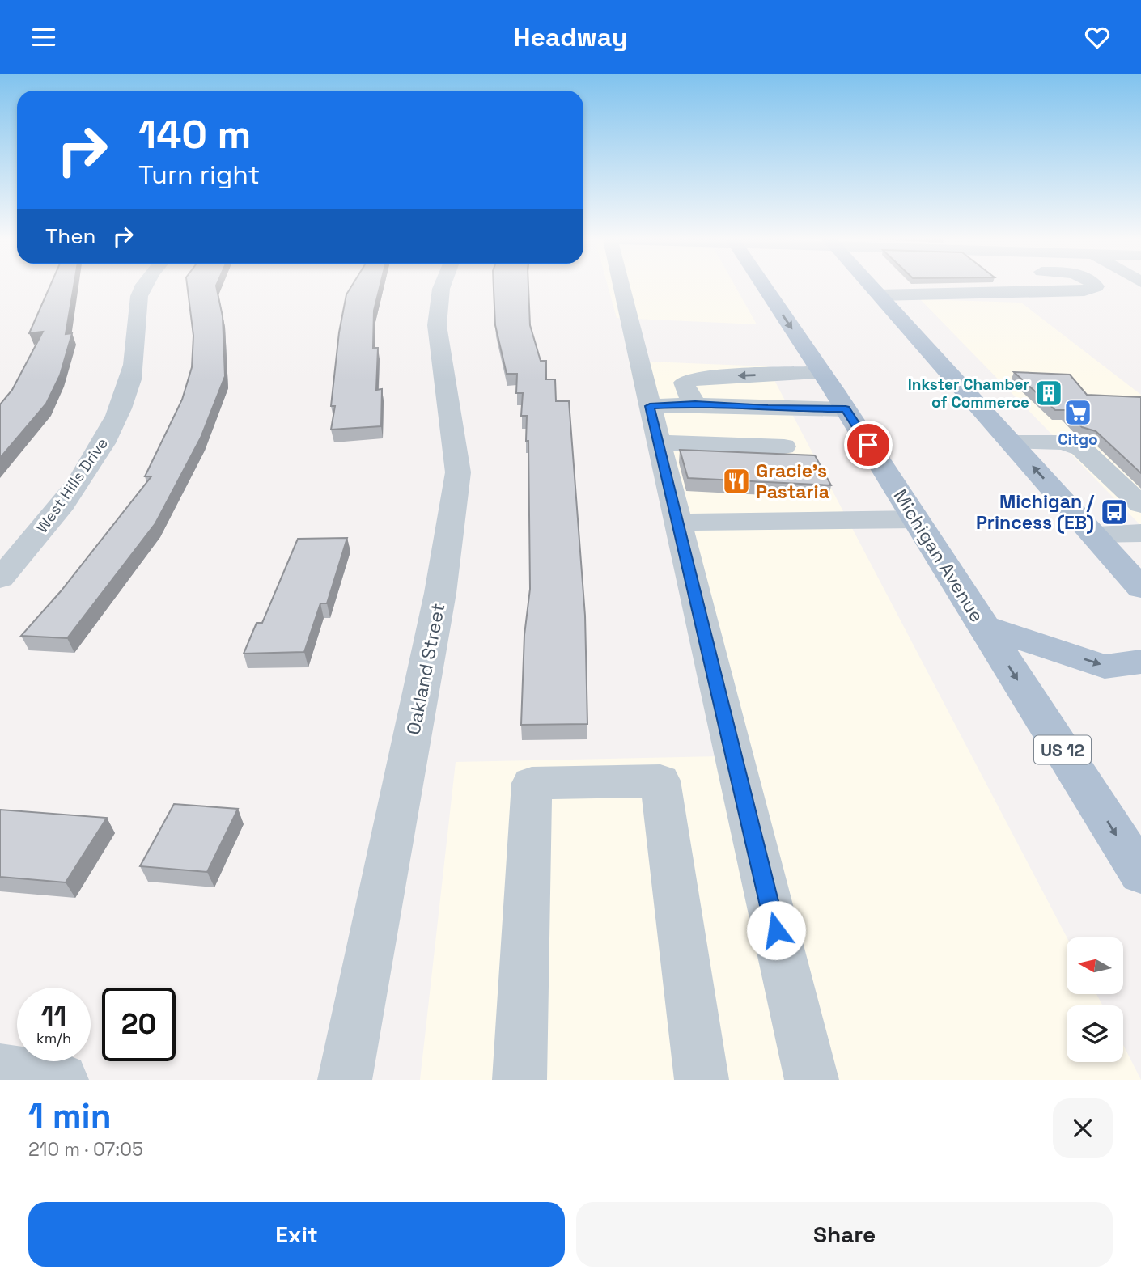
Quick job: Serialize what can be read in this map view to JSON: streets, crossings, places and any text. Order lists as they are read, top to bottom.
{
  "streets": {
    "main road": ["Michigan Avenue", "US 12"],
    "street": ["West Hills Drive", "Oakland Street"]
  },
  "one_way": ["Michigan Avenue"],
  "places": {
    "building": ["Inkster Chamber of Commerce"],
    "supermarket": ["Citgo"],
    "restaurant": ["Gracie's Pastaria"],
    "bus stop": ["Michigan / Princess (EB)"]
  },
  "north": "left",
  "page": {
    "header": "Headway",
    "turn": ["140 m", "Turn right"],
    "then": "Then",
    "speed": "11 km/h",
    "limit": "20",
    "heading": ["1 min", "210 m · 07:05"],
    "buttons": ["Exit", "Share"]
  }
}
